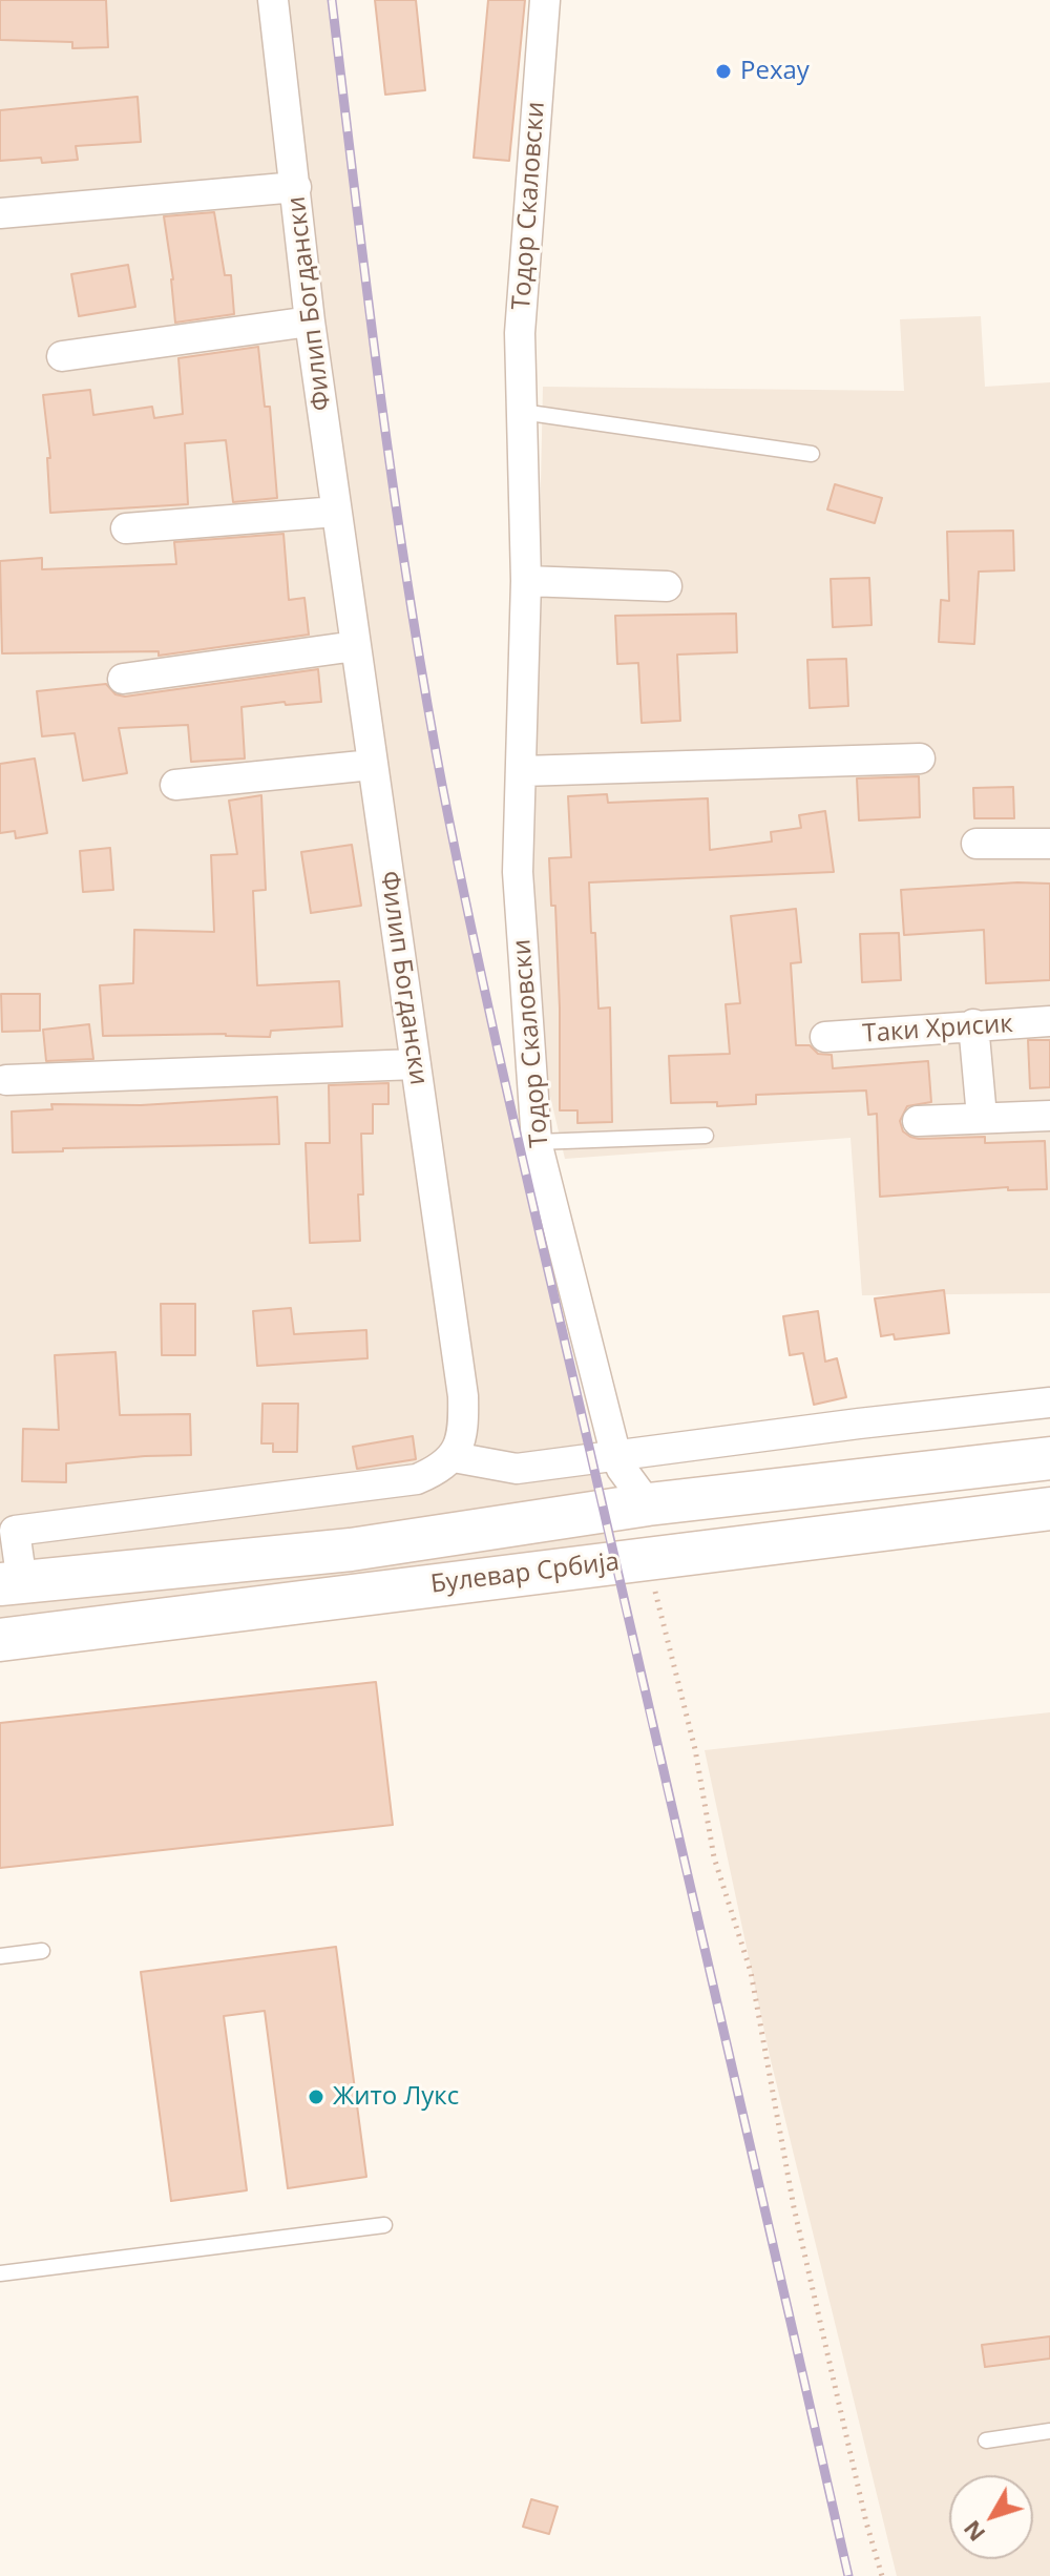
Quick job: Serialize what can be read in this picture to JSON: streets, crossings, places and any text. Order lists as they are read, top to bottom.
{
  "streets": {
    "street": [
      "Тодор Скаловски",
      "Филип Богдански",
      "Таки Хрисик",
      "Булевар Србија"
    ]
  },
  "crossings": [
    ["Тодор Скаловски", "Булевар Србија"]
  ],
  "places": ["Рехау", "Жито Лукс"],
  "north": "bottom left"
}
